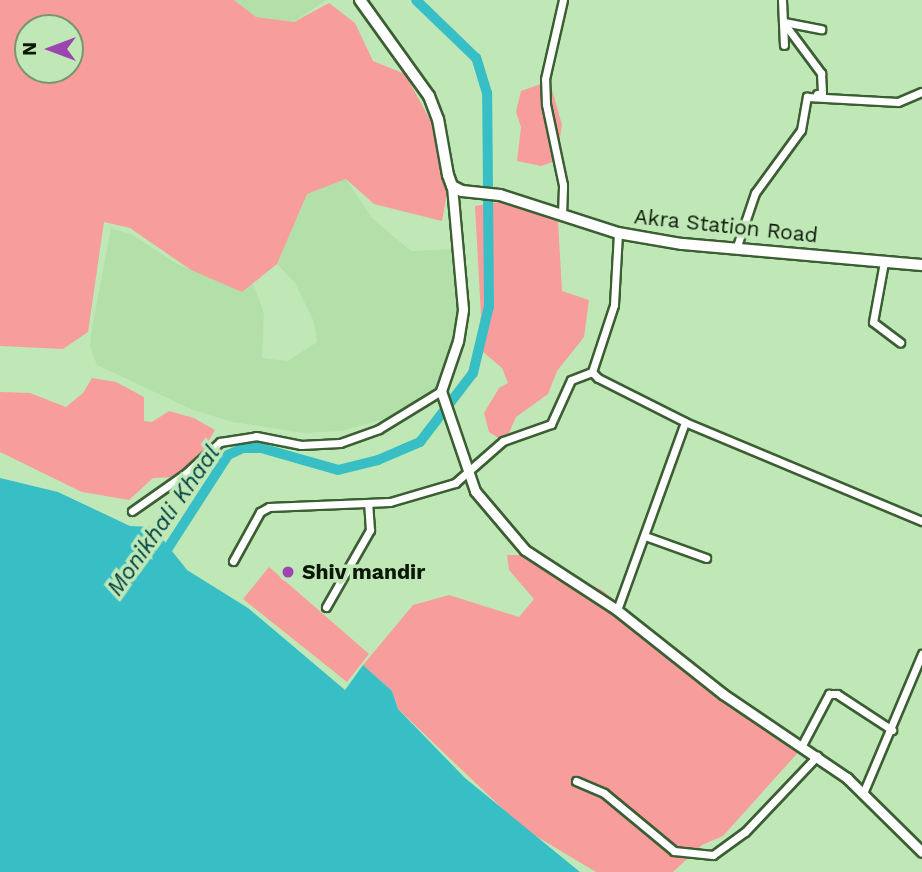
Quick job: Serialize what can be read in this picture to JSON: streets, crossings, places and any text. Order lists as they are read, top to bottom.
{
  "streets": {
    "main road": ["Akra Station Road"]
  },
  "water": ["Monikhali Khaal"],
  "places": ["Shiv mandir"],
  "north": "left"
}
